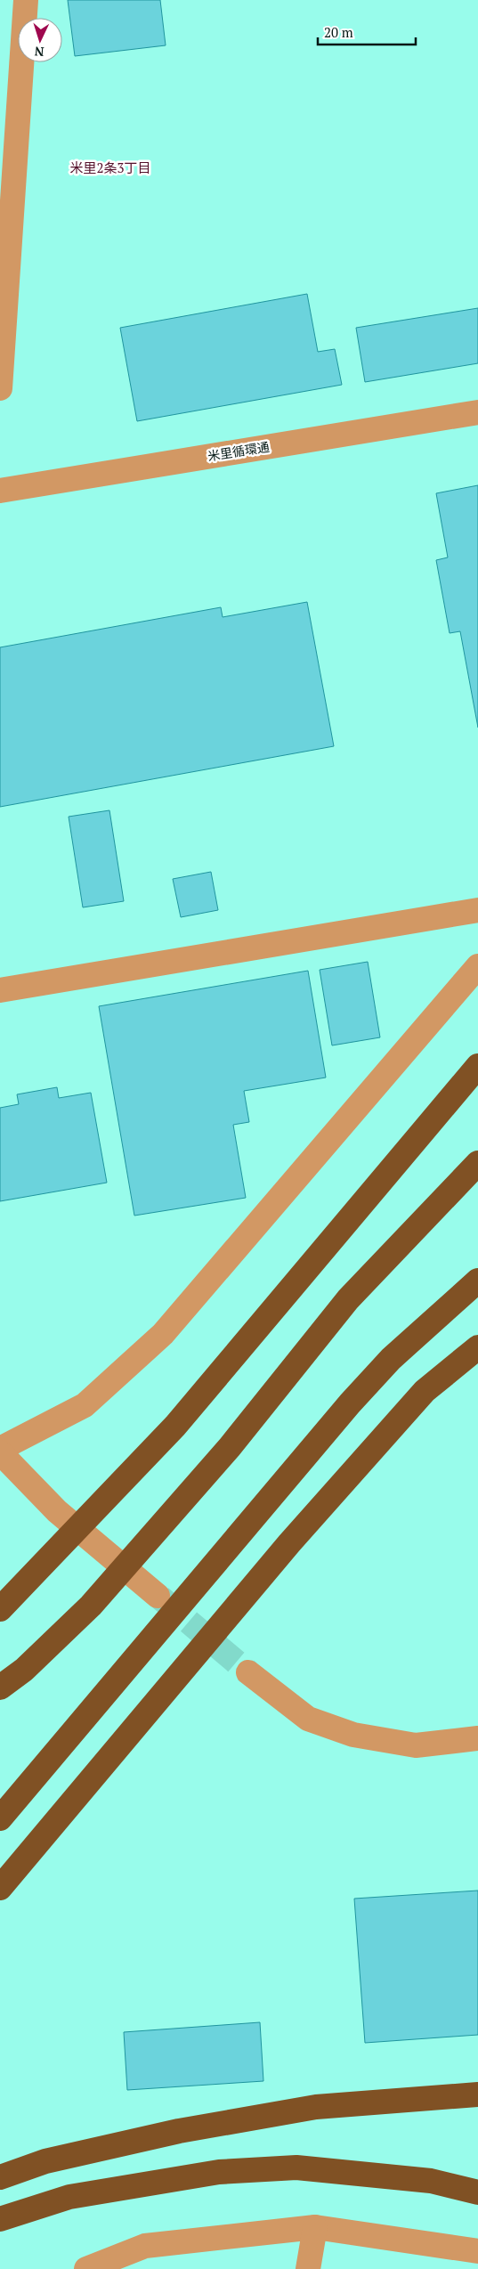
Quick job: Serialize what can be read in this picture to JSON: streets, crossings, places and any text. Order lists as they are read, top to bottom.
{
  "streets": {
    "street": ["米里循環通"]
  },
  "districts": ["米里2条3丁目"],
  "scale_bar": "20 m",
  "north": "bottom"
}
